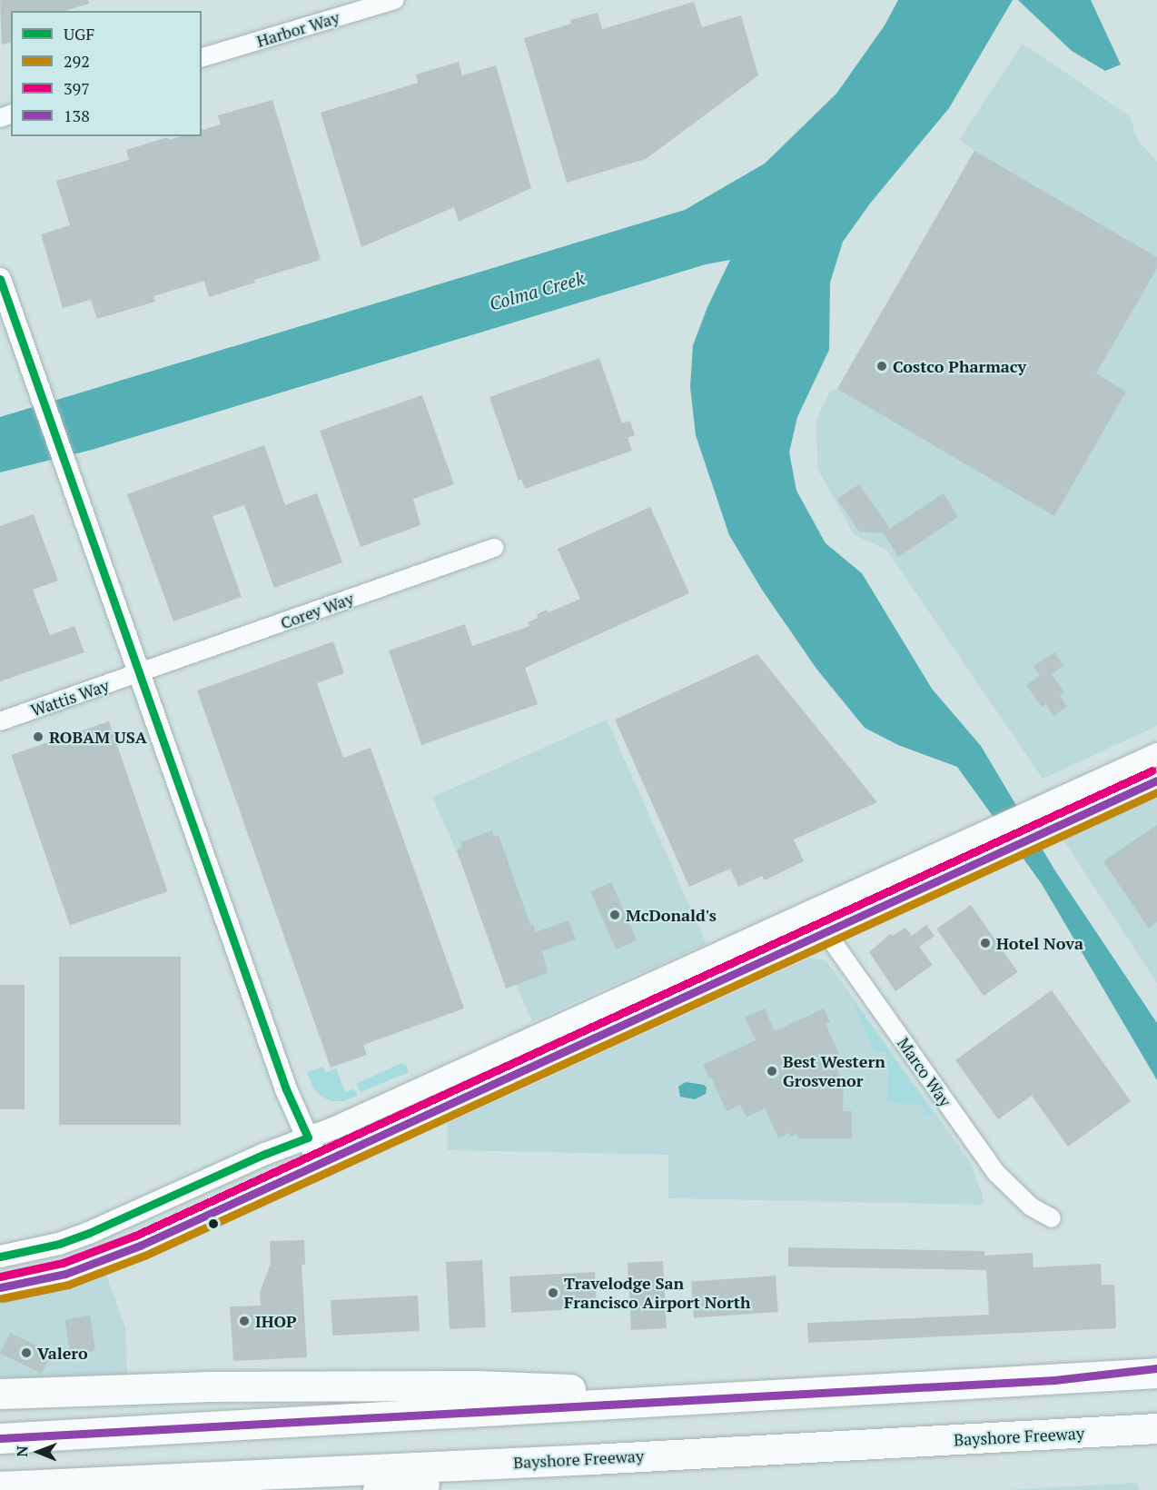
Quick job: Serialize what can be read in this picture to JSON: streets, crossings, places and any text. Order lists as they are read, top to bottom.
{
  "streets": {
    "highway": ["Bayshore Freeway"],
    "street": [
      "Harbor Way",
      "Corey Way",
      "Wattis Way",
      "Marco Way"
    ]
  },
  "crossings": [
    ["Corey Way", "Wattis Way"]
  ],
  "water": ["Colma Creek"],
  "places": [
    "Costco Pharmacy",
    "ROBAM USA",
    "McDonald's",
    "Hotel Nova",
    "Best Western Grosvenor",
    "Travelodge San Francisco Airport North",
    "IHOP",
    "Valero"
  ],
  "lines": [
    "transit line UGF",
    "transit line 397",
    "transit line 138",
    "transit line 292"
  ],
  "legend": [
    "UGF",
    "292",
    "397",
    "138"
  ],
  "north": "left"
}
